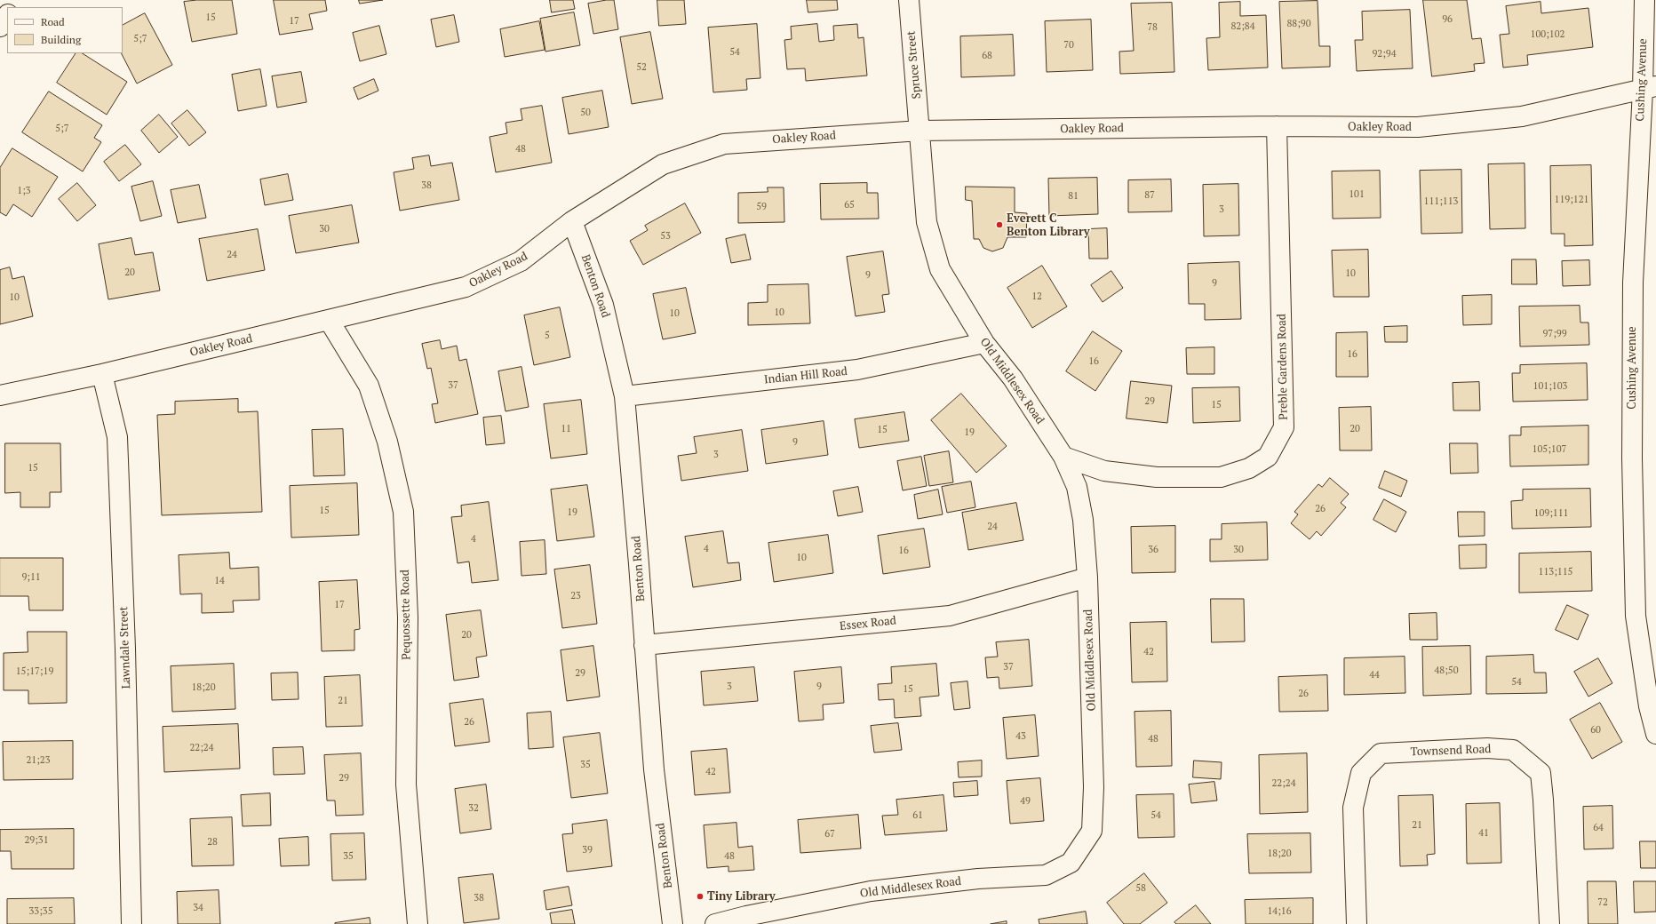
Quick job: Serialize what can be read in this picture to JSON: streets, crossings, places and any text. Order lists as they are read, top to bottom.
{
  "streets": {
    "street": [
      "Spruce Street",
      "Cushing Avenue",
      "Oakley Road",
      "Benton Road",
      "Preble Gardens Road",
      "Indian Hill Road",
      "Old Middlesex Road",
      "Pequossette Road",
      "Essex Road",
      "Lawndale Street",
      "Townsend Road"
    ]
  },
  "crossings": [
    ["Spruce Street", "Oakley Road"],
    ["Spruce Street", "Old Middlesex Road"],
    ["Cushing Avenue", "Oakley Road"],
    ["Oakley Road", "Benton Road"],
    ["Oakley Road", "Preble Gardens Road"],
    ["Oakley Road", "Old Middlesex Road"],
    ["Oakley Road", "Pequossette Road"],
    ["Oakley Road", "Lawndale Street"],
    ["Benton Road", "Indian Hill Road"],
    ["Benton Road", "Essex Road"],
    ["Preble Gardens Road", "Old Middlesex Road"],
    ["Indian Hill Road", "Old Middlesex Road"],
    ["Old Middlesex Road", "Essex Road"]
  ],
  "places": ["Everett C Benton Library", "Tiny Library"],
  "house_numbers": [
    "15",
    "96",
    "17",
    "88;90",
    "82;84",
    "78",
    "100;102",
    "5;7",
    "70",
    "54",
    "92;94",
    "68",
    "52",
    "50",
    "5;7",
    "48",
    "38",
    "1;3",
    "101",
    "87",
    "81",
    "119;121",
    "111;113",
    "65",
    "59",
    "3",
    "30",
    "53",
    "24",
    "20",
    "10",
    "9",
    "9",
    "12",
    "10",
    "10",
    "10",
    "97;99",
    "5",
    "16",
    "16",
    "37",
    "101;103",
    "29",
    "15",
    "11",
    "20",
    "15",
    "19",
    "9",
    "105;107",
    "3",
    "15",
    "26",
    "15",
    "19",
    "109;111",
    "24",
    "4",
    "4",
    "36",
    "30",
    "16",
    "10",
    "113;115",
    "9;11",
    "14",
    "23",
    "17",
    "20",
    "42",
    "37",
    "48;50",
    "15;17;19",
    "29",
    "44",
    "54",
    "3",
    "9",
    "18;20",
    "15",
    "26",
    "21",
    "26",
    "60",
    "43",
    "48",
    "22;24",
    "21;23",
    "35",
    "42",
    "29",
    "22;24",
    "49",
    "32",
    "61",
    "54",
    "21",
    "64",
    "41",
    "67",
    "29;31",
    "28",
    "39",
    "18;20",
    "35",
    "48",
    "58",
    "38",
    "72",
    "34",
    "33;35",
    "14;16"
  ],
  "legend": ["Road", "Building"]
}
